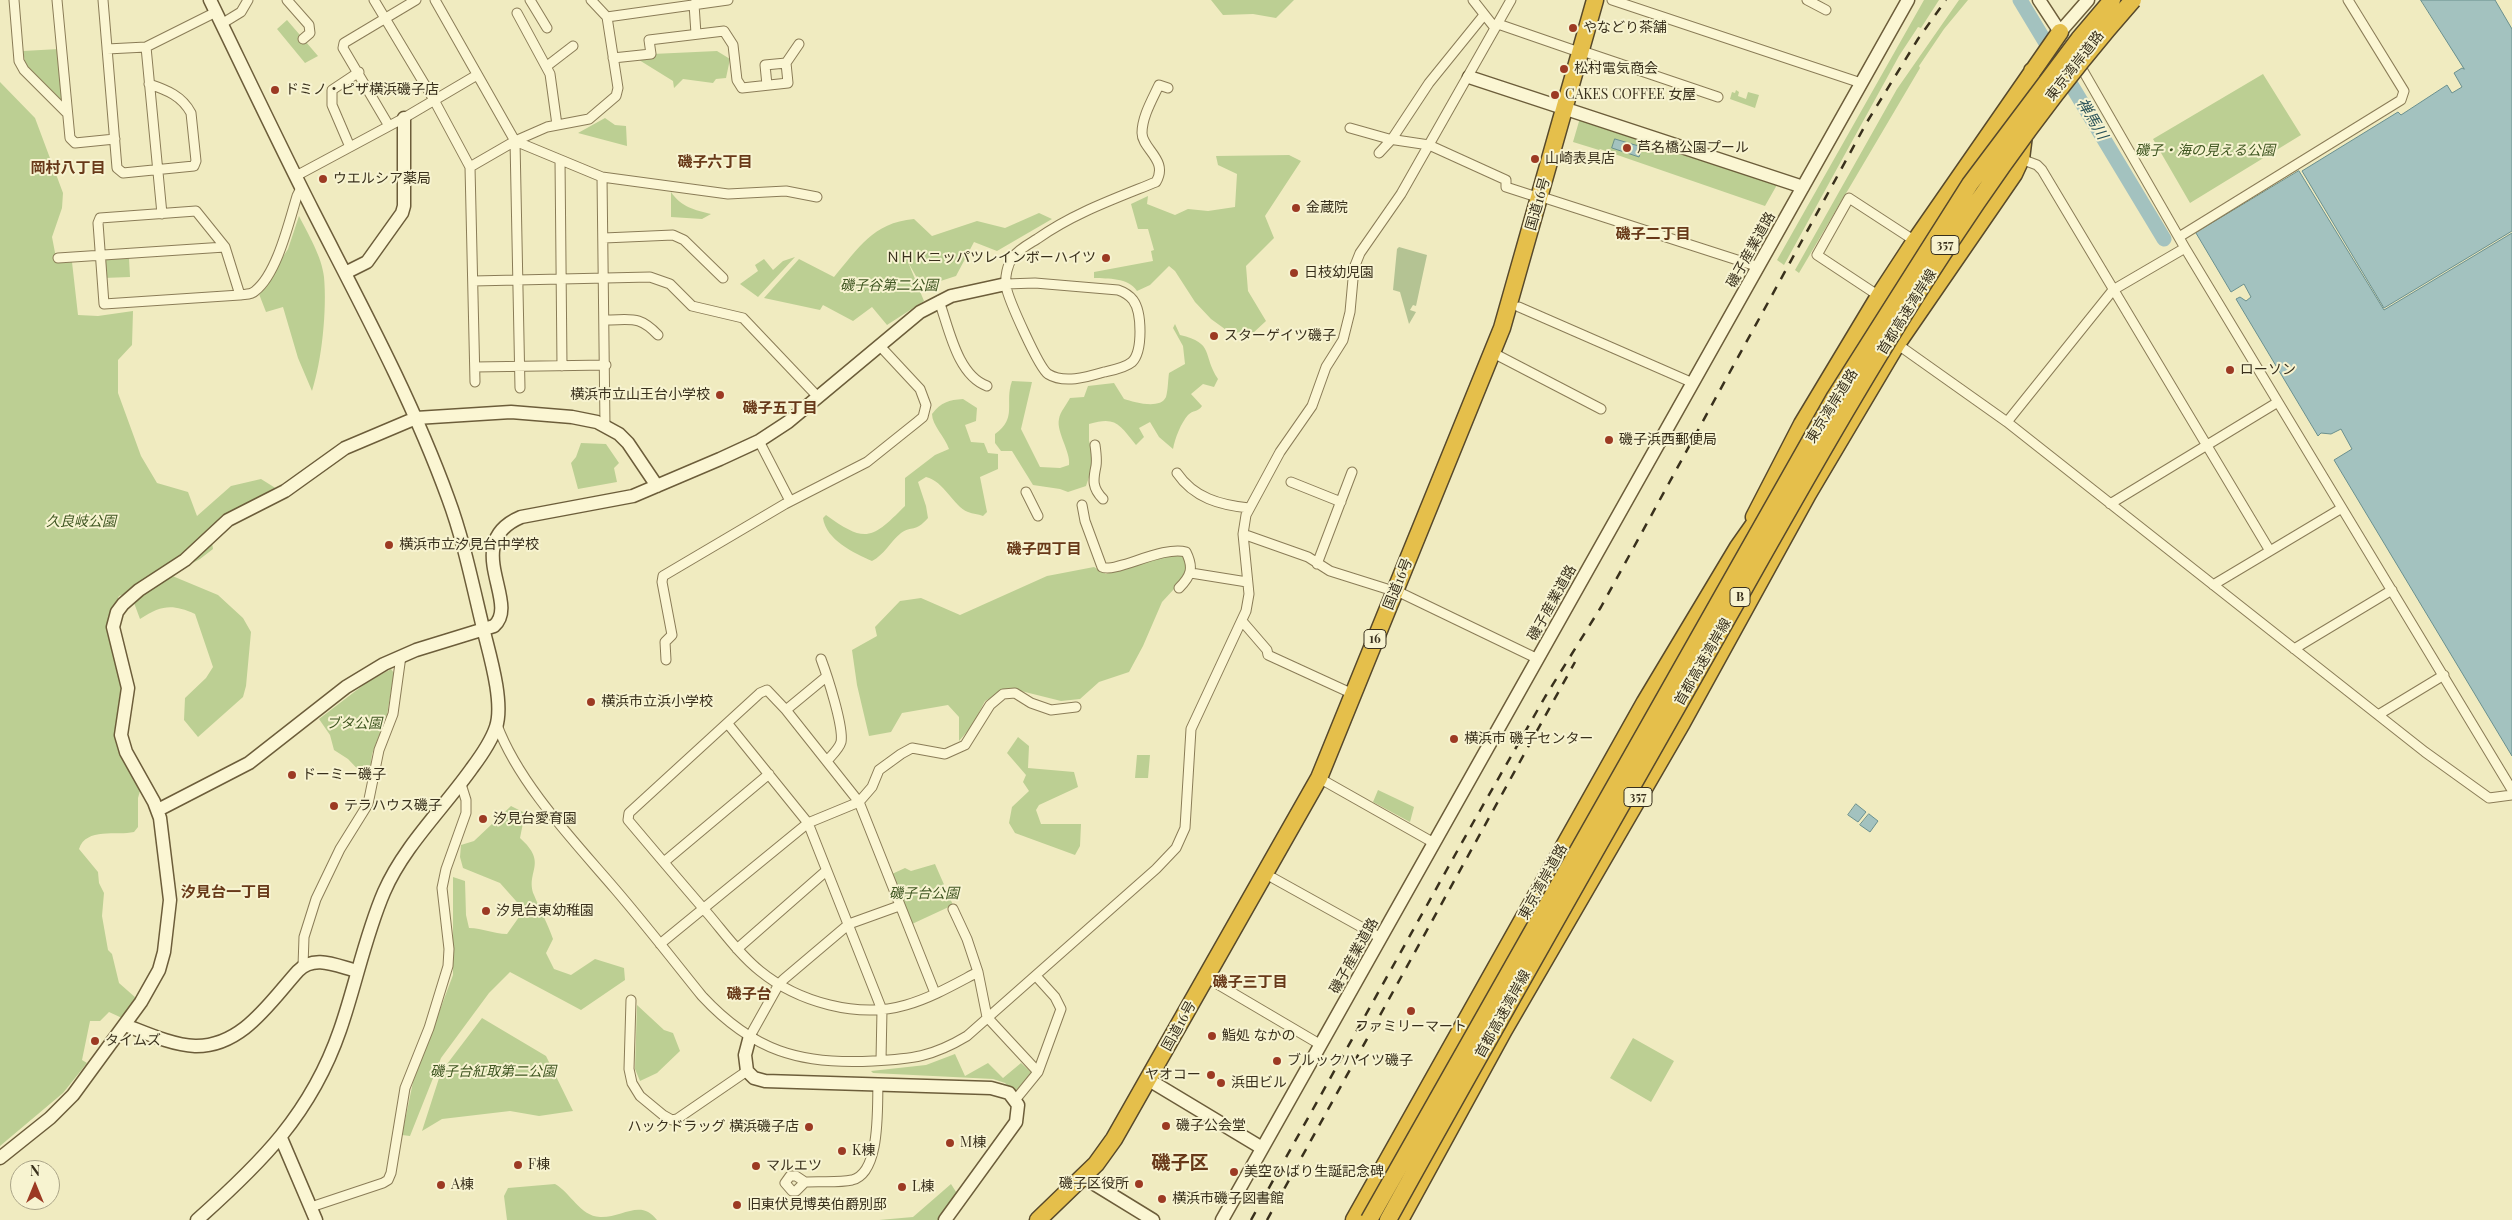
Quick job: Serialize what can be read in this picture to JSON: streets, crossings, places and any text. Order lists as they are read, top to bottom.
{
  "streets": {
    "highway": [
      "東京湾岸道路",
      "国道16号",
      "357",
      "首都高速湾岸線",
      "B",
      "16"
    ],
    "street": ["磯子産業道路"]
  },
  "districts": [
    "磯子六丁目",
    "岡村八丁目",
    "磯子二丁目",
    "磯子五丁目",
    "磯子四丁目",
    "汐見台一丁目",
    "磯子三丁目",
    "磯子台",
    "磯子区"
  ],
  "water": ["禅馬川"],
  "parks": [
    "磯子・海の見える公園",
    "磯子谷第二公園",
    "久良岐公園",
    "ブタ公園",
    "磯子台公園",
    "磯子台紅取第二公園"
  ],
  "places": [
    "やなどり茶舗",
    "松村電気商会",
    "ドミノ・ピザ横浜磯子店",
    "CAKES COFFEE 女屋",
    "芦名橋公園プール",
    "山崎表具店",
    "ウエルシア薬局",
    "金蔵院",
    "ＮＨＫニッパツレインボーハイツ",
    "日枝幼児園",
    "スターゲイツ磯子",
    "ローソン",
    "横浜市立山王台小学校",
    "磯子浜西郵便局",
    "横浜市立汐見台中学校",
    "横浜市立浜小学校",
    "横浜市 磯子センター",
    "ドーミー磯子",
    "テラハウス磯子",
    "汐見台愛育園",
    "汐見台東幼稚園",
    "ファミリーマート",
    "鮨処 なかの",
    "タイムズ",
    "ブルックハイツ磯子",
    "ヤオコー",
    "浜田ビル",
    "磯子公会堂",
    "ハックドラッグ 横浜磯子店",
    "M棟",
    "K棟",
    "F棟",
    "マルエツ",
    "美空ひばり生誕記念碑",
    "磯子区役所",
    "A棟",
    "L棟",
    "横浜市磯子図書館",
    "旧東伏見博英伯爵別邸"
  ],
  "north": "top"
}
